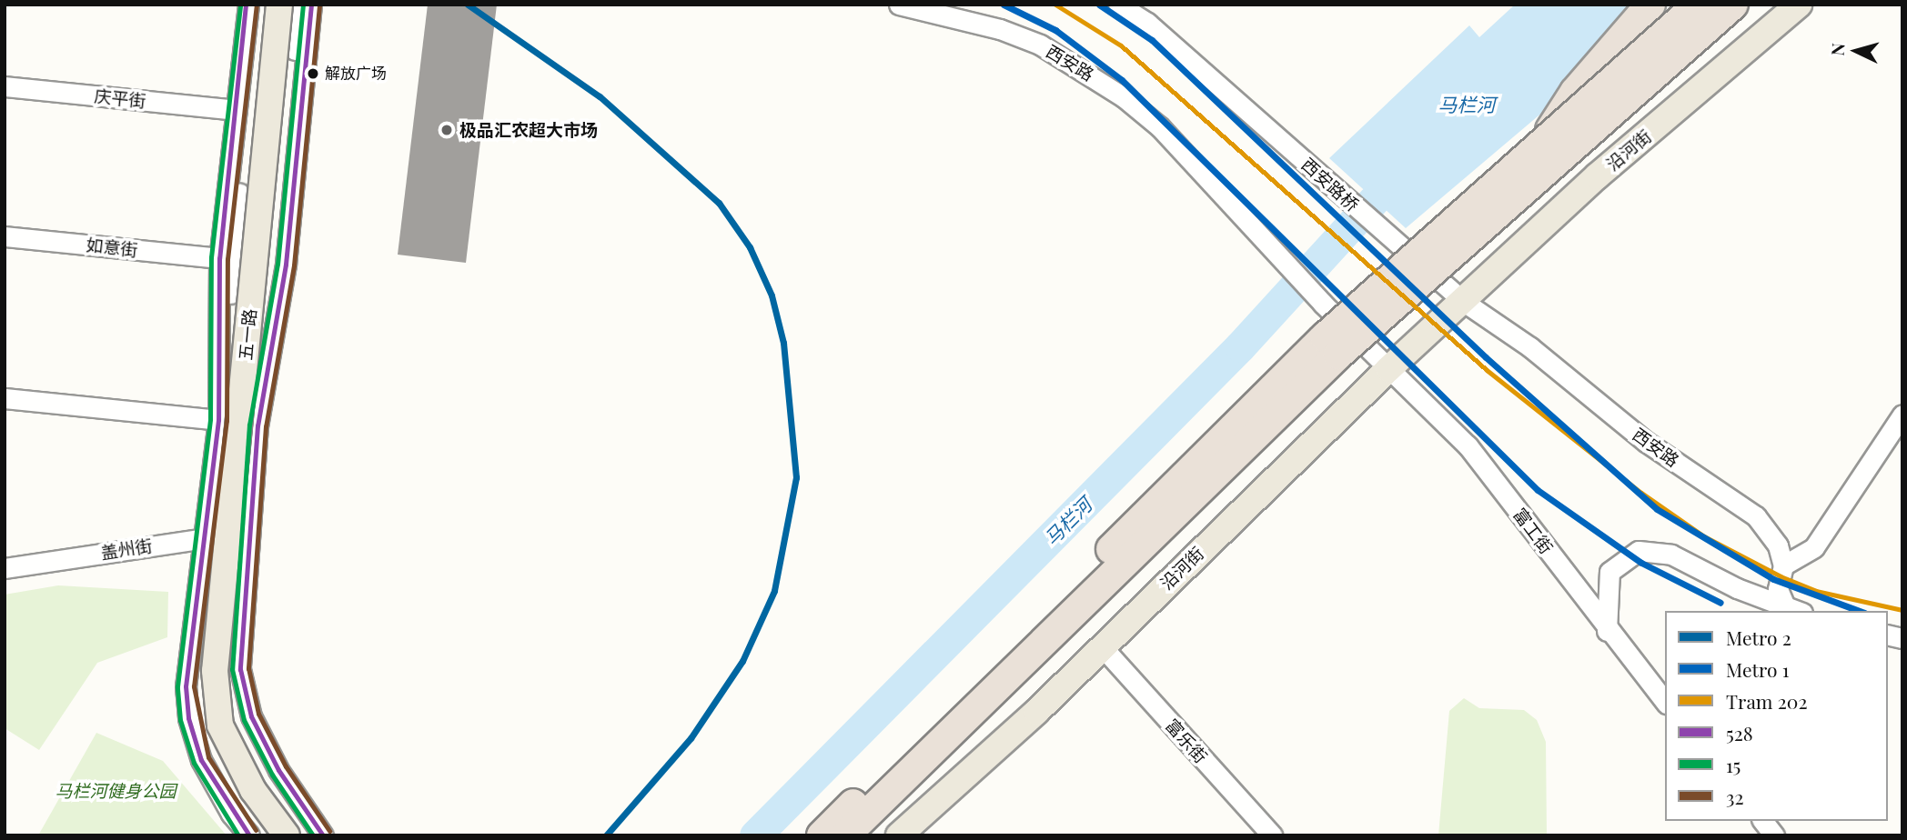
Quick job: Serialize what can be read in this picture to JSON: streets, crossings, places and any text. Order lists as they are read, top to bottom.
{
  "streets": {
    "main road": ["沿河街", "五一路"],
    "street": [
      "西安路",
      "庆平街",
      "西安路桥",
      "如意街",
      "富工街",
      "盖州街",
      "富乐街"
    ]
  },
  "crossings": [
    ["西安路", "沿河街"],
    ["西安路", "西安路桥"],
    ["西安路", "富工街"],
    ["沿河街", "西安路桥"],
    ["沿河街", "富工街"],
    ["沿河街", "富乐街"]
  ],
  "water": ["马栏河"],
  "parks": ["马栏河健身公园"],
  "places": ["解放广场", "极品汇农超大市场"],
  "lines": [
    "metro line 2",
    "metro line 1",
    "tram line 202",
    "transit line 528",
    "transit line 15",
    "transit line 32"
  ],
  "legend": [
    "Metro 2",
    "Metro 1",
    "Tram 202",
    "528",
    "15",
    "32"
  ],
  "north": "left"
}
